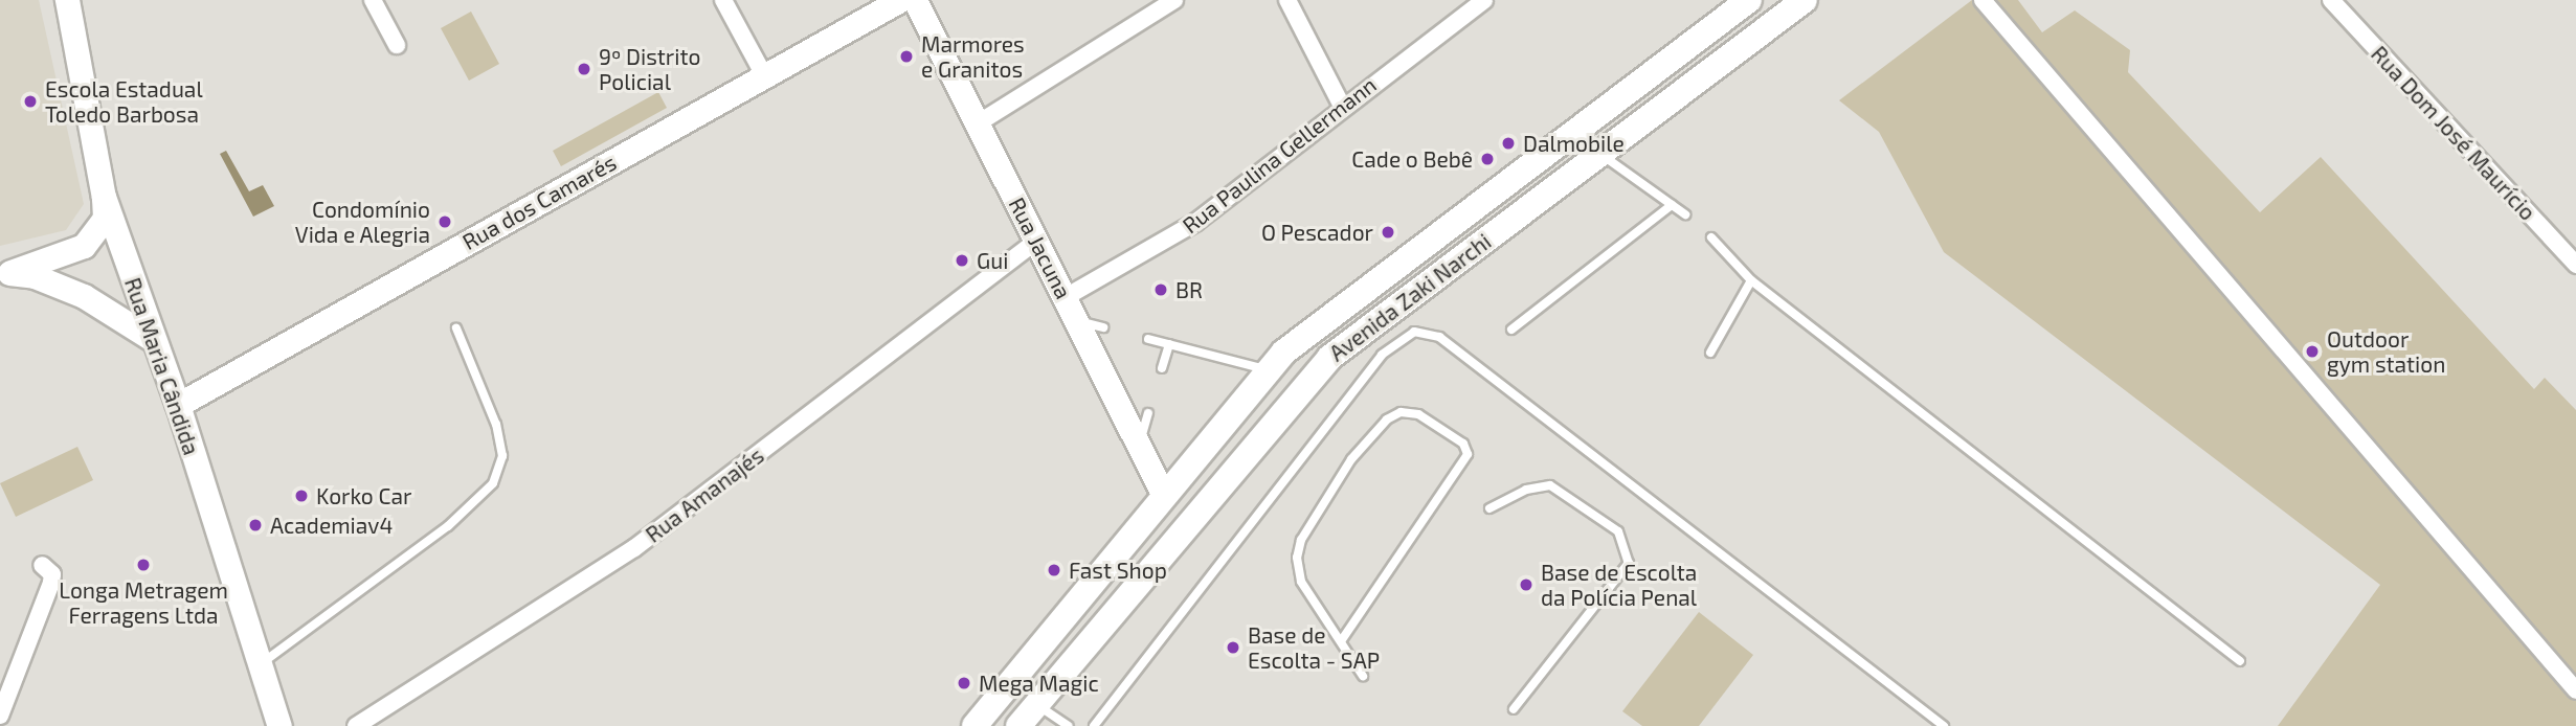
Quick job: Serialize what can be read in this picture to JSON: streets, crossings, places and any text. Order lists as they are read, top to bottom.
{
  "streets": {
    "main road": [
      "Rua dos Camarés",
      "Rua Jacuna",
      "Avenida Zaki Narchi",
      "Rua Maria Cândida"
    ],
    "street": ["Rua Dom José Maurício", "Rua Paulina Gellermann", "Rua Amanajés"]
  },
  "crossings": [
    ["Rua Paulina Gellermann", "Rua Jacuna"],
    ["Rua dos Camarés", "Rua Maria Cândida"],
    ["Rua Jacuna", "Avenida Zaki Narchi"],
    ["Rua Jacuna", "Rua Amanajés"]
  ],
  "places": [
    "Marmores e Granitos",
    "9º Distrito Policial",
    "Escola Estadual Toledo Barbosa",
    "Dalmobile",
    "Cade o Bebê",
    "Condomínio Vida e Alegria",
    "O Pescador",
    "Gui",
    "BR",
    "Outdoor gym station",
    "Korko Car",
    "Academiav4",
    "Longa Metragem Ferragens Ltda",
    "Fast Shop",
    "Base de Escolta da Polícia Penal",
    "Base de Escolta - SAP",
    "Mega Magic"
  ]
}
